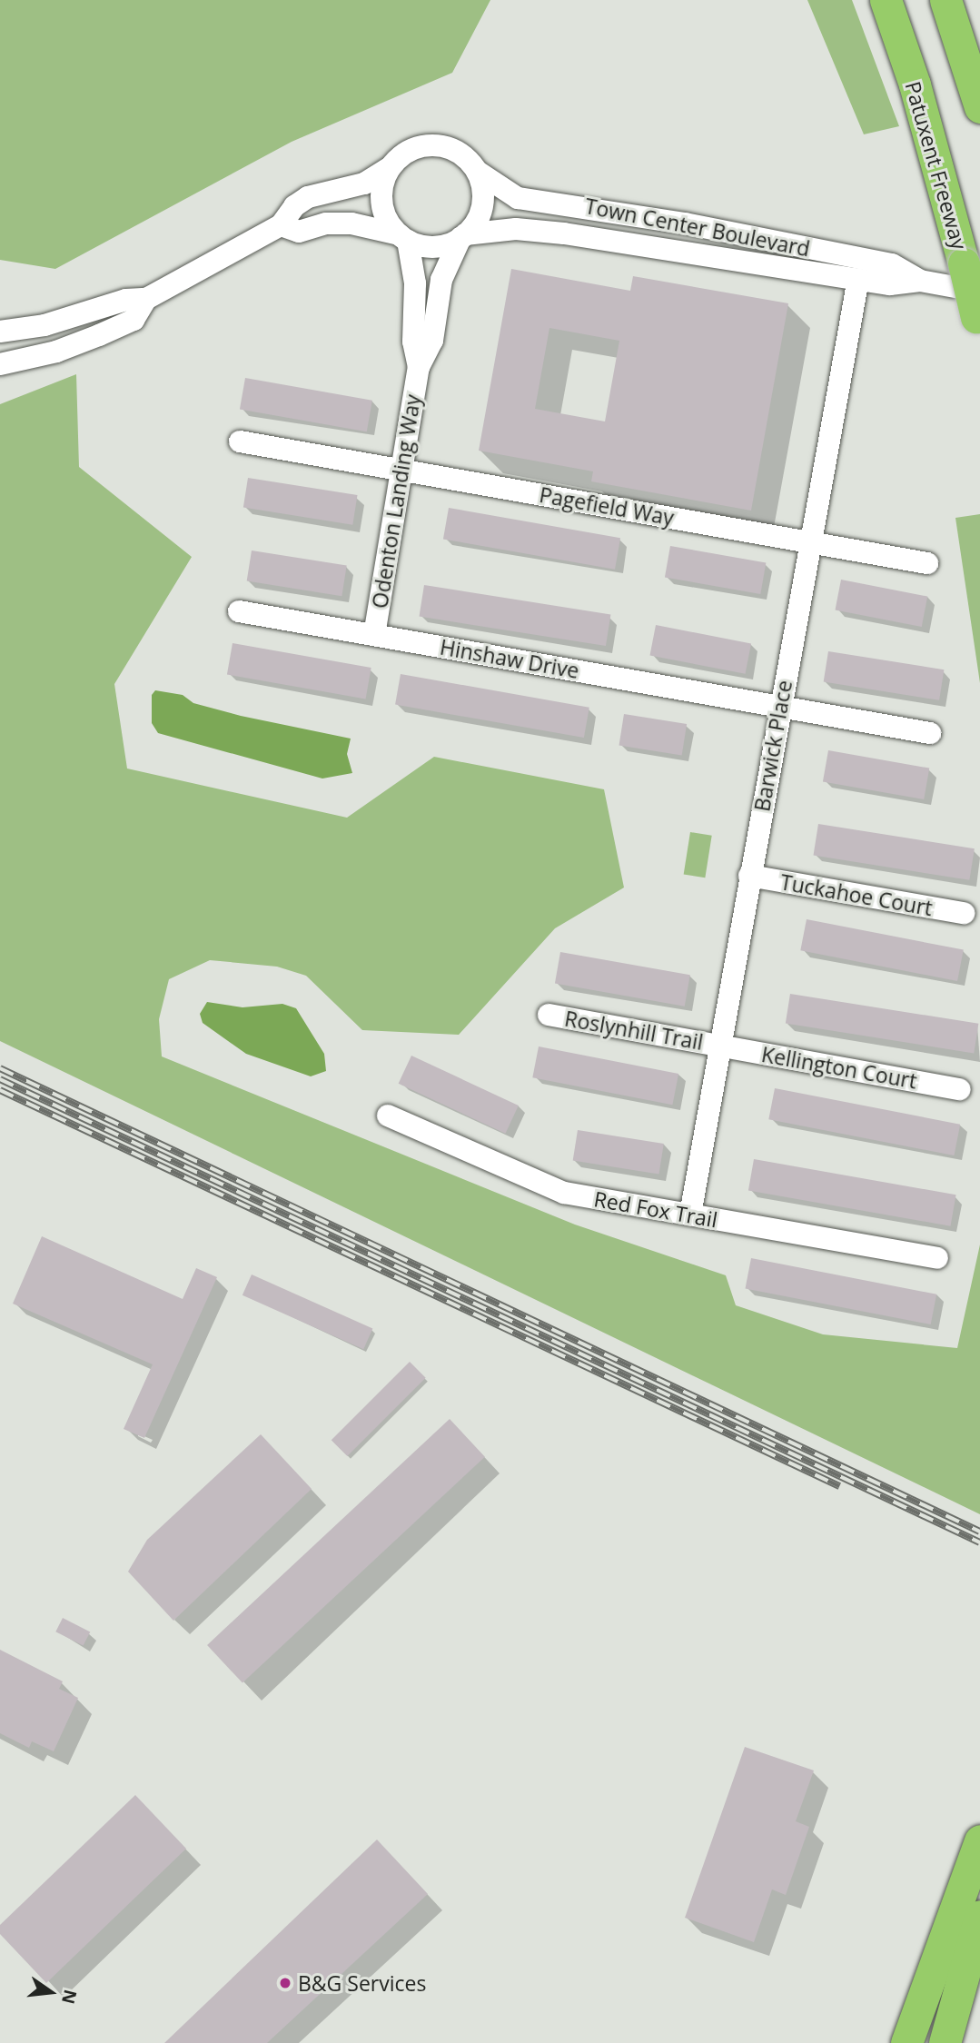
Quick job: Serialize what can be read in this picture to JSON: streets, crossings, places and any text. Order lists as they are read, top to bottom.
{
  "streets": {
    "highway": ["Patuxent Freeway"],
    "street": [
      "Town Center Boulevard",
      "Odenton Landing Way",
      "Pagefield Way",
      "Hinshaw Drive",
      "Barwick Place",
      "Tuckahoe Court",
      "Roslynhill Trail",
      "Kellington Court",
      "Red Fox Trail"
    ]
  },
  "crossings": [
    ["Patuxent Freeway", "Town Center Boulevard"],
    ["Town Center Boulevard", "Odenton Landing Way"],
    ["Town Center Boulevard", "Barwick Place"],
    ["Odenton Landing Way", "Pagefield Way"],
    ["Odenton Landing Way", "Hinshaw Drive"],
    ["Pagefield Way", "Barwick Place"],
    ["Hinshaw Drive", "Barwick Place"],
    ["Barwick Place", "Tuckahoe Court"],
    ["Barwick Place", "Roslynhill Trail"],
    ["Barwick Place", "Kellington Court"],
    ["Barwick Place", "Red Fox Trail"],
    ["Roslynhill Trail", "Kellington Court"]
  ],
  "places": ["B&G Services"],
  "north": "right"
}
